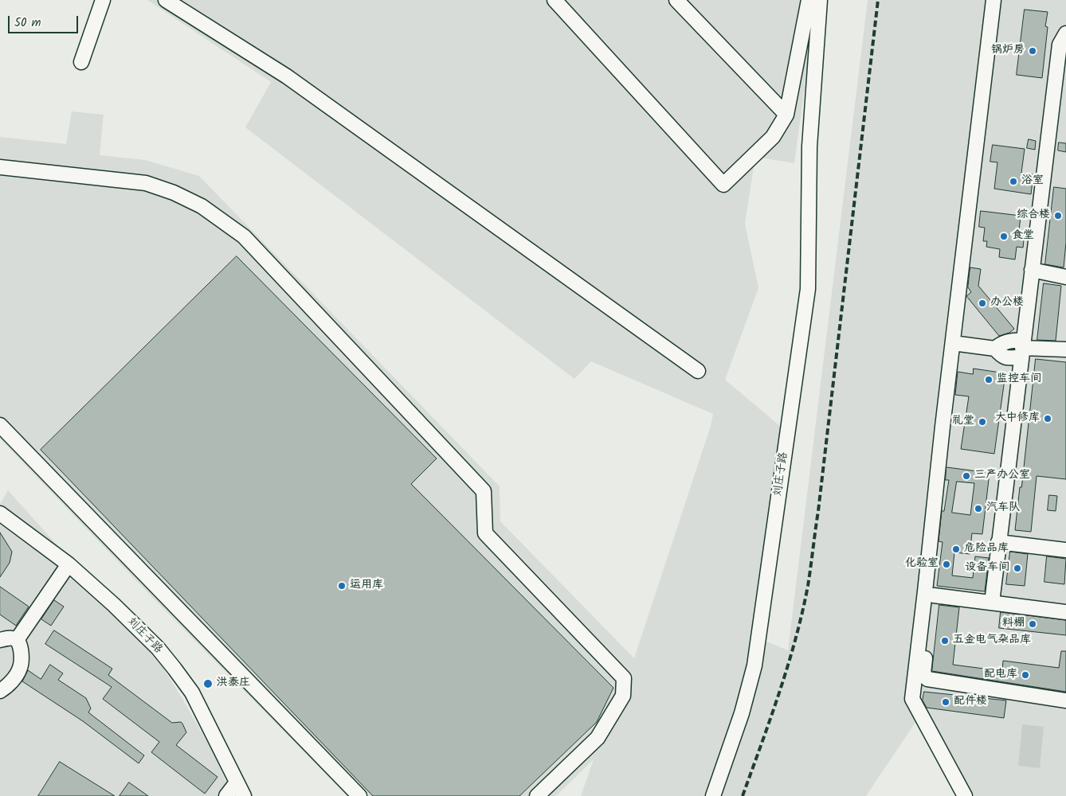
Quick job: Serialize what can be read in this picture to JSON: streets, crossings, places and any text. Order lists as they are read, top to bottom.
{
  "streets": {
    "street": ["刘庄子路"]
  },
  "places": [
    "锅炉房",
    "浴室",
    "综合楼",
    "食堂",
    "办公楼",
    "监控车间",
    "大中修库",
    "礼堂",
    "三产办公室",
    "汽车队",
    "危险品库",
    "化验室",
    "设备车间",
    "运用库",
    "料棚",
    "五金电气杂品库",
    "配电库",
    "洪泰庄",
    "配件楼"
  ],
  "scale_bar": "50 m"
}
